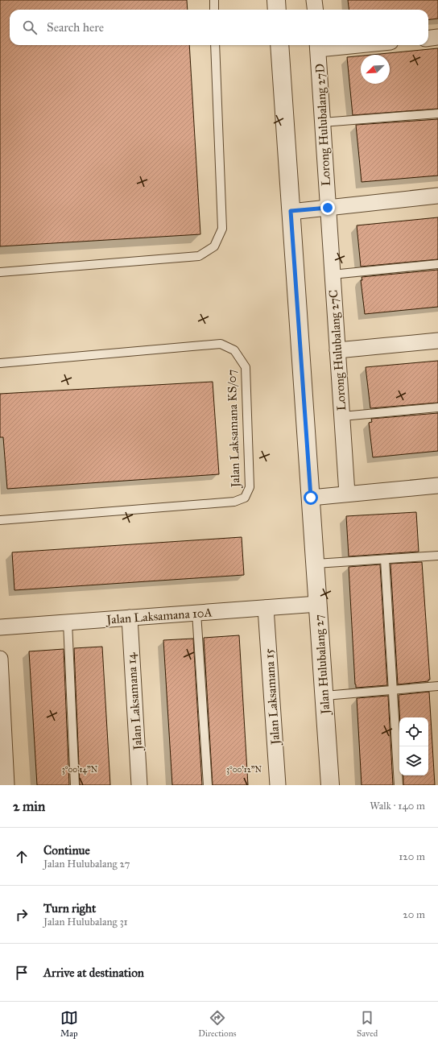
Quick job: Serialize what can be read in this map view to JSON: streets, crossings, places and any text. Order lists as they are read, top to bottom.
{
  "streets": {
    "street": [
      "Lorong Hulubalang 27D",
      "Lorong Hulubalang 27C",
      "Jalan Laksamana 10A",
      "Jalan Hulubalang 27",
      "Jalan Laksamana 15",
      "Jalan Laksamana 14"
    ],
    "lane": ["Jalan Laksamana KS/07"]
  },
  "crossings": [
    ["Lorong Hulubalang 27D", "Lorong Hulubalang 27C"],
    ["Jalan Laksamana 10A", "Jalan Hulubalang 27"],
    ["Jalan Laksamana 10A", "Jalan Laksamana 15"],
    ["Jalan Laksamana 10A", "Jalan Laksamana 14"]
  ],
  "north": "bottom left",
  "page": {
    "search": "Search here",
    "heading": ["2 min", "Walk · 140 m"],
    "list": [
      ["Continue", "Jalan Hulubalang 27", "120 m"],
      ["Turn right", "Jalan Hulubalang 31", "20 m"],
      "Arrive at destination"
    ],
    "nav": ["Map", "Directions", "Saved"]
  },
  "coordinates": ["3°00'14\"N", "3°00'12\"N"]
}
